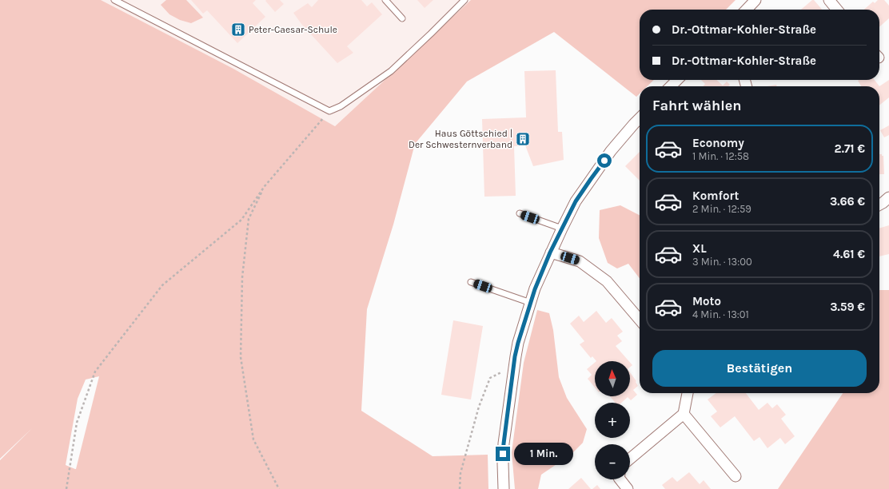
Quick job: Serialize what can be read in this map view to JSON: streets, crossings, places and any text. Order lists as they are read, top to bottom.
{
  "places": {
    "building": ["Peter-Caesar-Schule", "Haus Göttschied | Der Schwesternverband"]
  },
  "north": "top",
  "page": {
    "banner": ["Dr.-Ottmar-Kohler-Straße", "Dr.-Ottmar-Kohler-Straße"],
    "heading": "Fahrt wählen",
    "list": [
      {
        "name": "Economy",
        "note": "1 Min. · 12:58",
        "value": "2.71 €"
      },
      {
        "name": "Komfort",
        "note": "2 Min. · 12:59",
        "value": "3.66 €"
      },
      {
        "name": "XL",
        "note": "3 Min. · 13:00",
        "value": "4.61 €"
      },
      {
        "name": "Moto",
        "note": "4 Min. · 13:01",
        "value": "3.59 €"
      }
    ],
    "buttons": "Bestätigen",
    "map_buttons": ["+", "−"],
    "bubble": "1 Min."
  }
}
